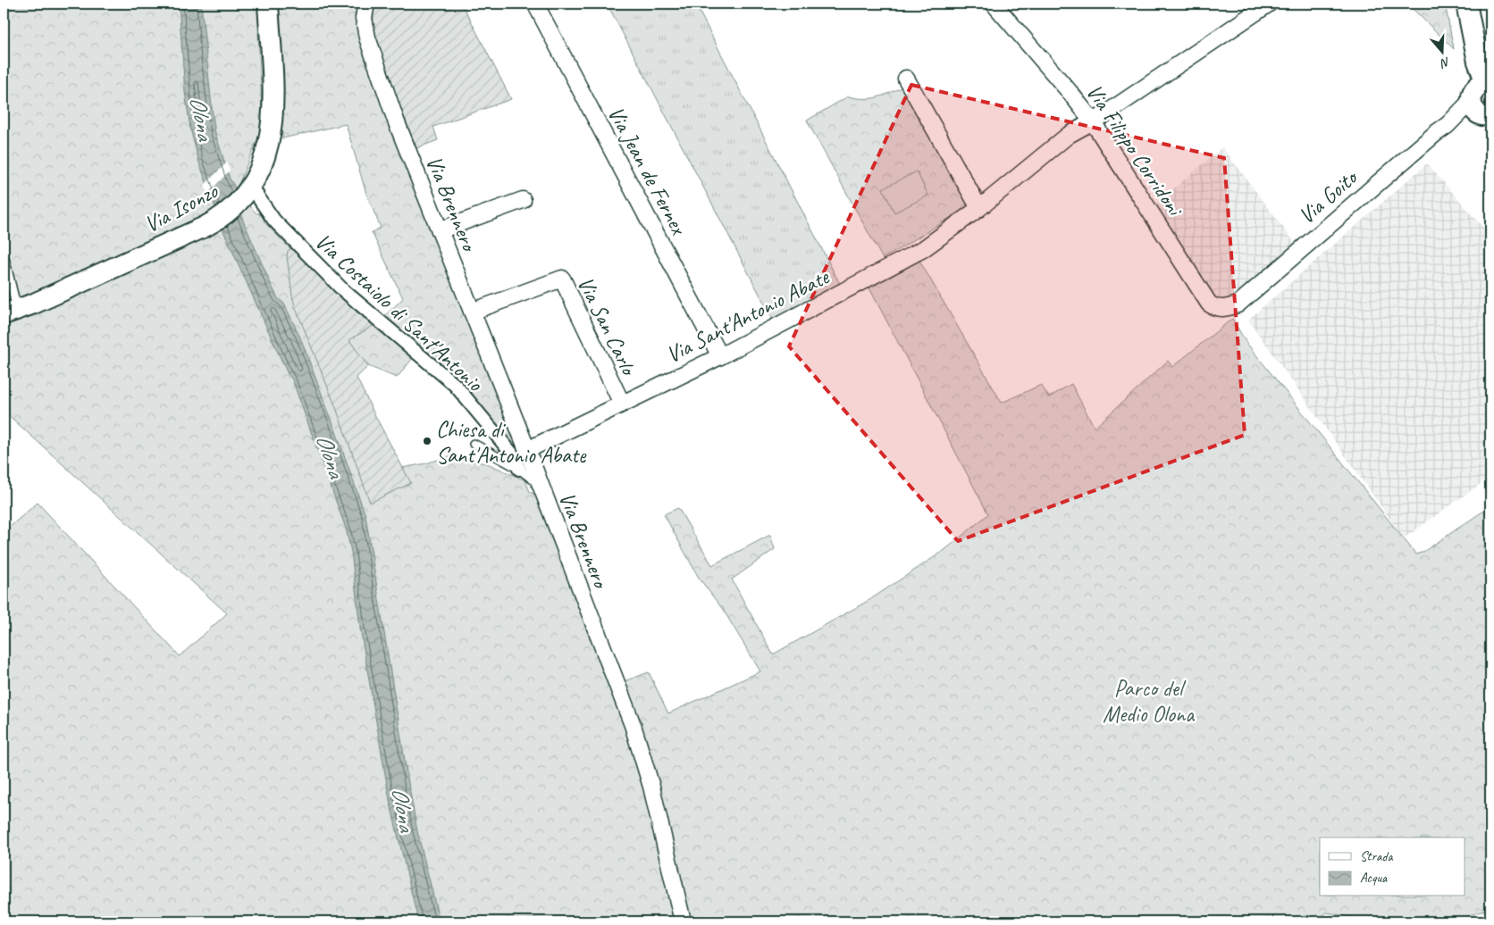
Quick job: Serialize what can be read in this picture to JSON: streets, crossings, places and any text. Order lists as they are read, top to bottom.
{
  "streets": {
    "street": [
      "Via Filippo Corridoni",
      "Via Jean de Fernex",
      "Via Goito",
      "Via Brennero",
      "Via Isonzo",
      "Via Costaiolo di Sant'Antonio",
      "Via Sant'Antonio Abate",
      "Via San Carlo"
    ]
  },
  "crossings": [
    ["Via Filippo Corridoni", "Via Goito"],
    ["Via Filippo Corridoni", "Via Sant'Antonio Abate"],
    ["Via Jean de Fernex", "Via Sant'Antonio Abate"],
    ["Via Brennero", "Via Costaiolo di Sant'Antonio"],
    ["Via Brennero", "Via Sant'Antonio Abate"],
    ["Via Brennero", "Via San Carlo"],
    ["Via Isonzo", "Via Costaiolo di Sant'Antonio"],
    ["Via Sant'Antonio Abate", "Via San Carlo"]
  ],
  "water": ["Olona"],
  "parks": ["Parco del Medio Olona"],
  "places": ["Chiesa di Sant'Antonio Abate"],
  "legend": ["Strada", "Acqua"],
  "north": "bottom"
}
